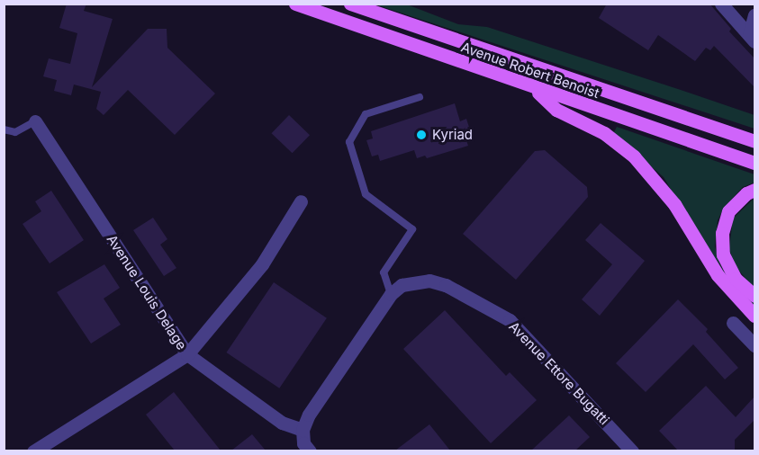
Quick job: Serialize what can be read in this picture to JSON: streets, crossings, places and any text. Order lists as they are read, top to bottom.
{
  "streets": {
    "main road": ["Avenue Robert Benoist"],
    "street": ["Avenue Louis Delage", "Avenue Ettore Bugatti"]
  },
  "crossings": [
    ["Avenue Louis Delage", "Avenue Ettore Bugatti"]
  ],
  "places": ["Kyriad"]
}
